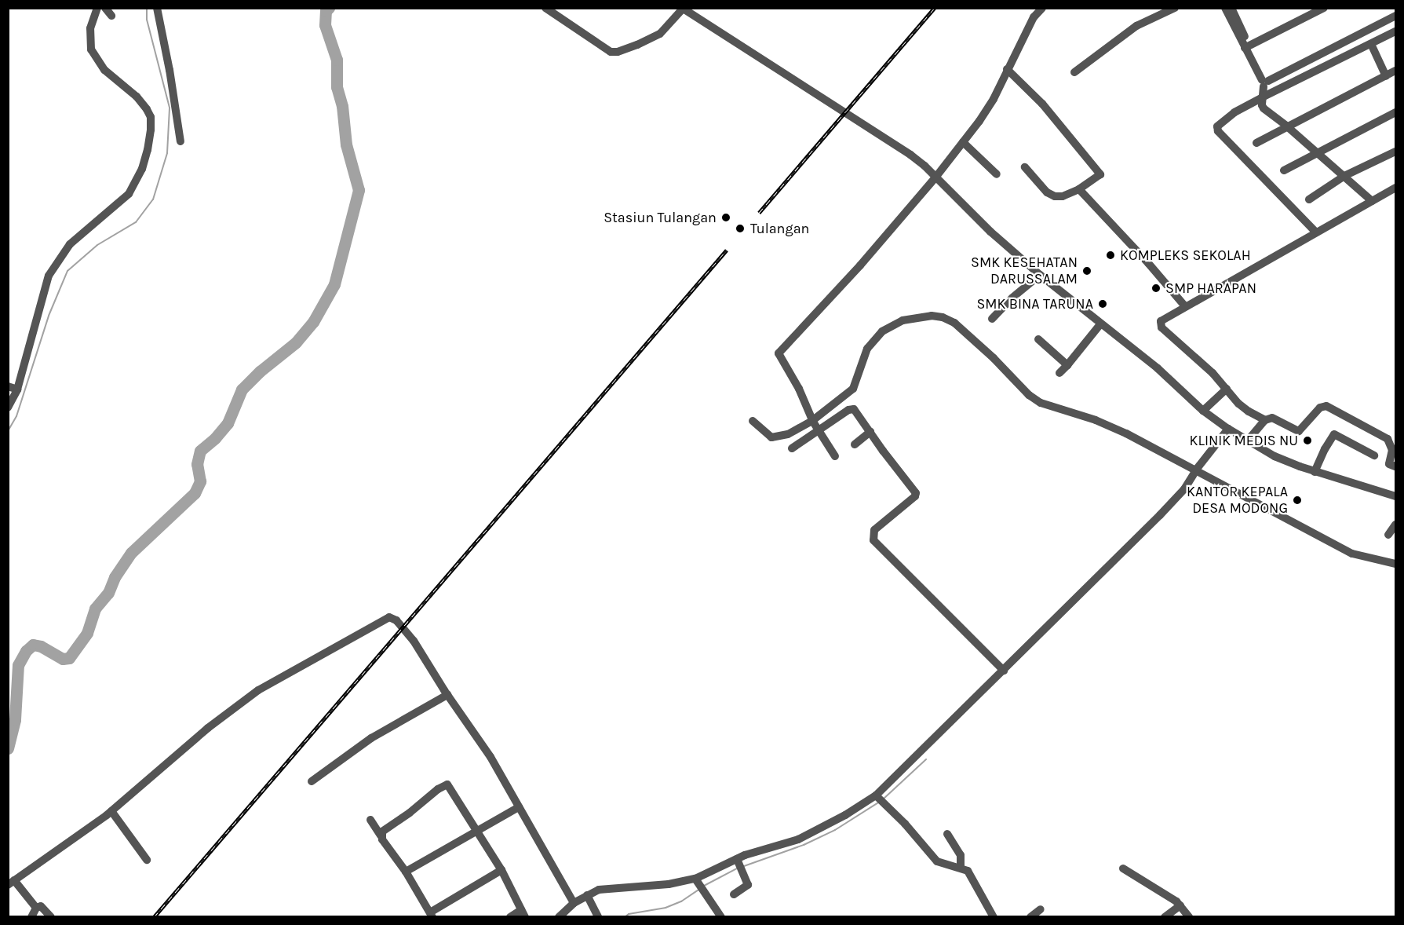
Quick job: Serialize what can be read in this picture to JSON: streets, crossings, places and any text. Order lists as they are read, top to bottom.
{
  "places": [
    "Stasiun Tulangan",
    "Tulangan",
    "KOMPLEKS SEKOLAH",
    "SMK KESEHATAN DARUSSALAM",
    "SMP HARAPAN",
    "SMK BINA TARUNA",
    "KLINIK MEDIS NU",
    "KANTOR KEPALA DESA MODONG"
  ]
}
